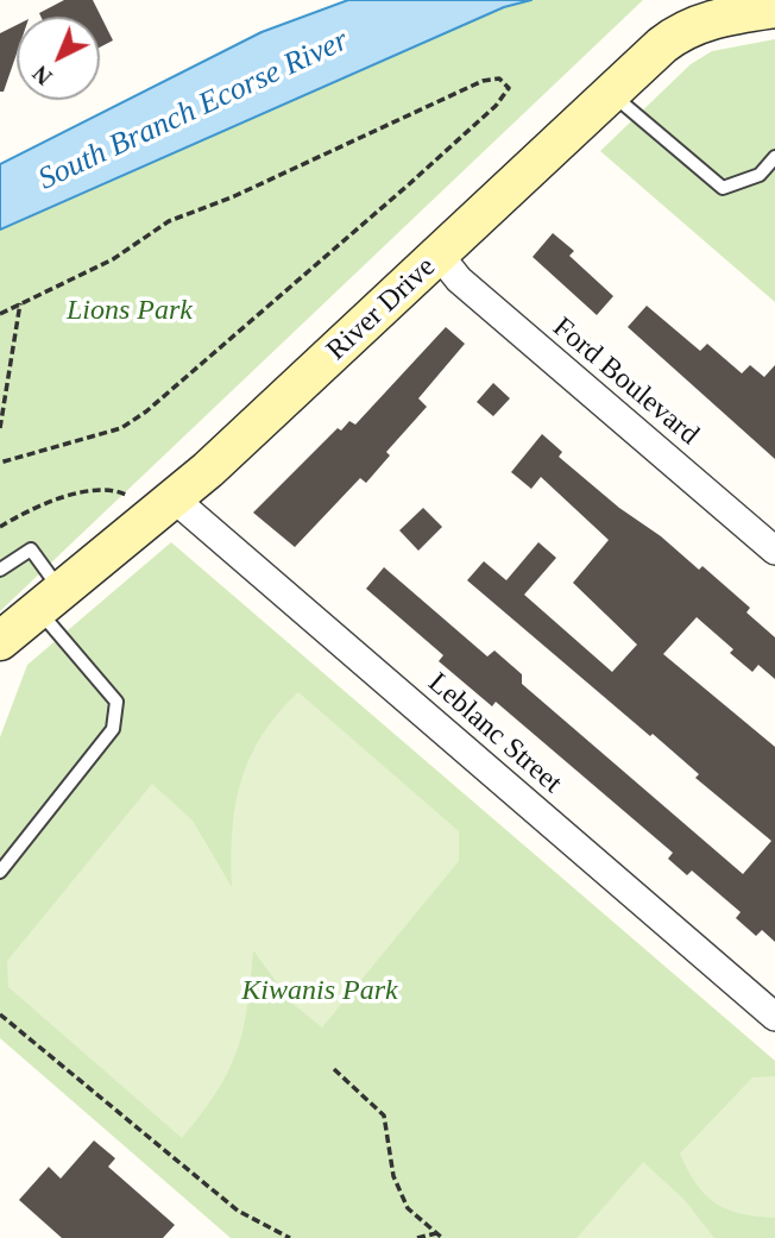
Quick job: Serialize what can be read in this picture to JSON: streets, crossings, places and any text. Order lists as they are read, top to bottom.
{
  "streets": {
    "street": ["River Drive", "Ford Boulevard", "Leblanc Street"]
  },
  "crossings": [
    ["River Drive", "Ford Boulevard"],
    ["River Drive", "Leblanc Street"]
  ],
  "water": ["South Branch Ecorse River"],
  "parks": ["Lions Park", "Kiwanis Park"],
  "north": "bottom left"
}
